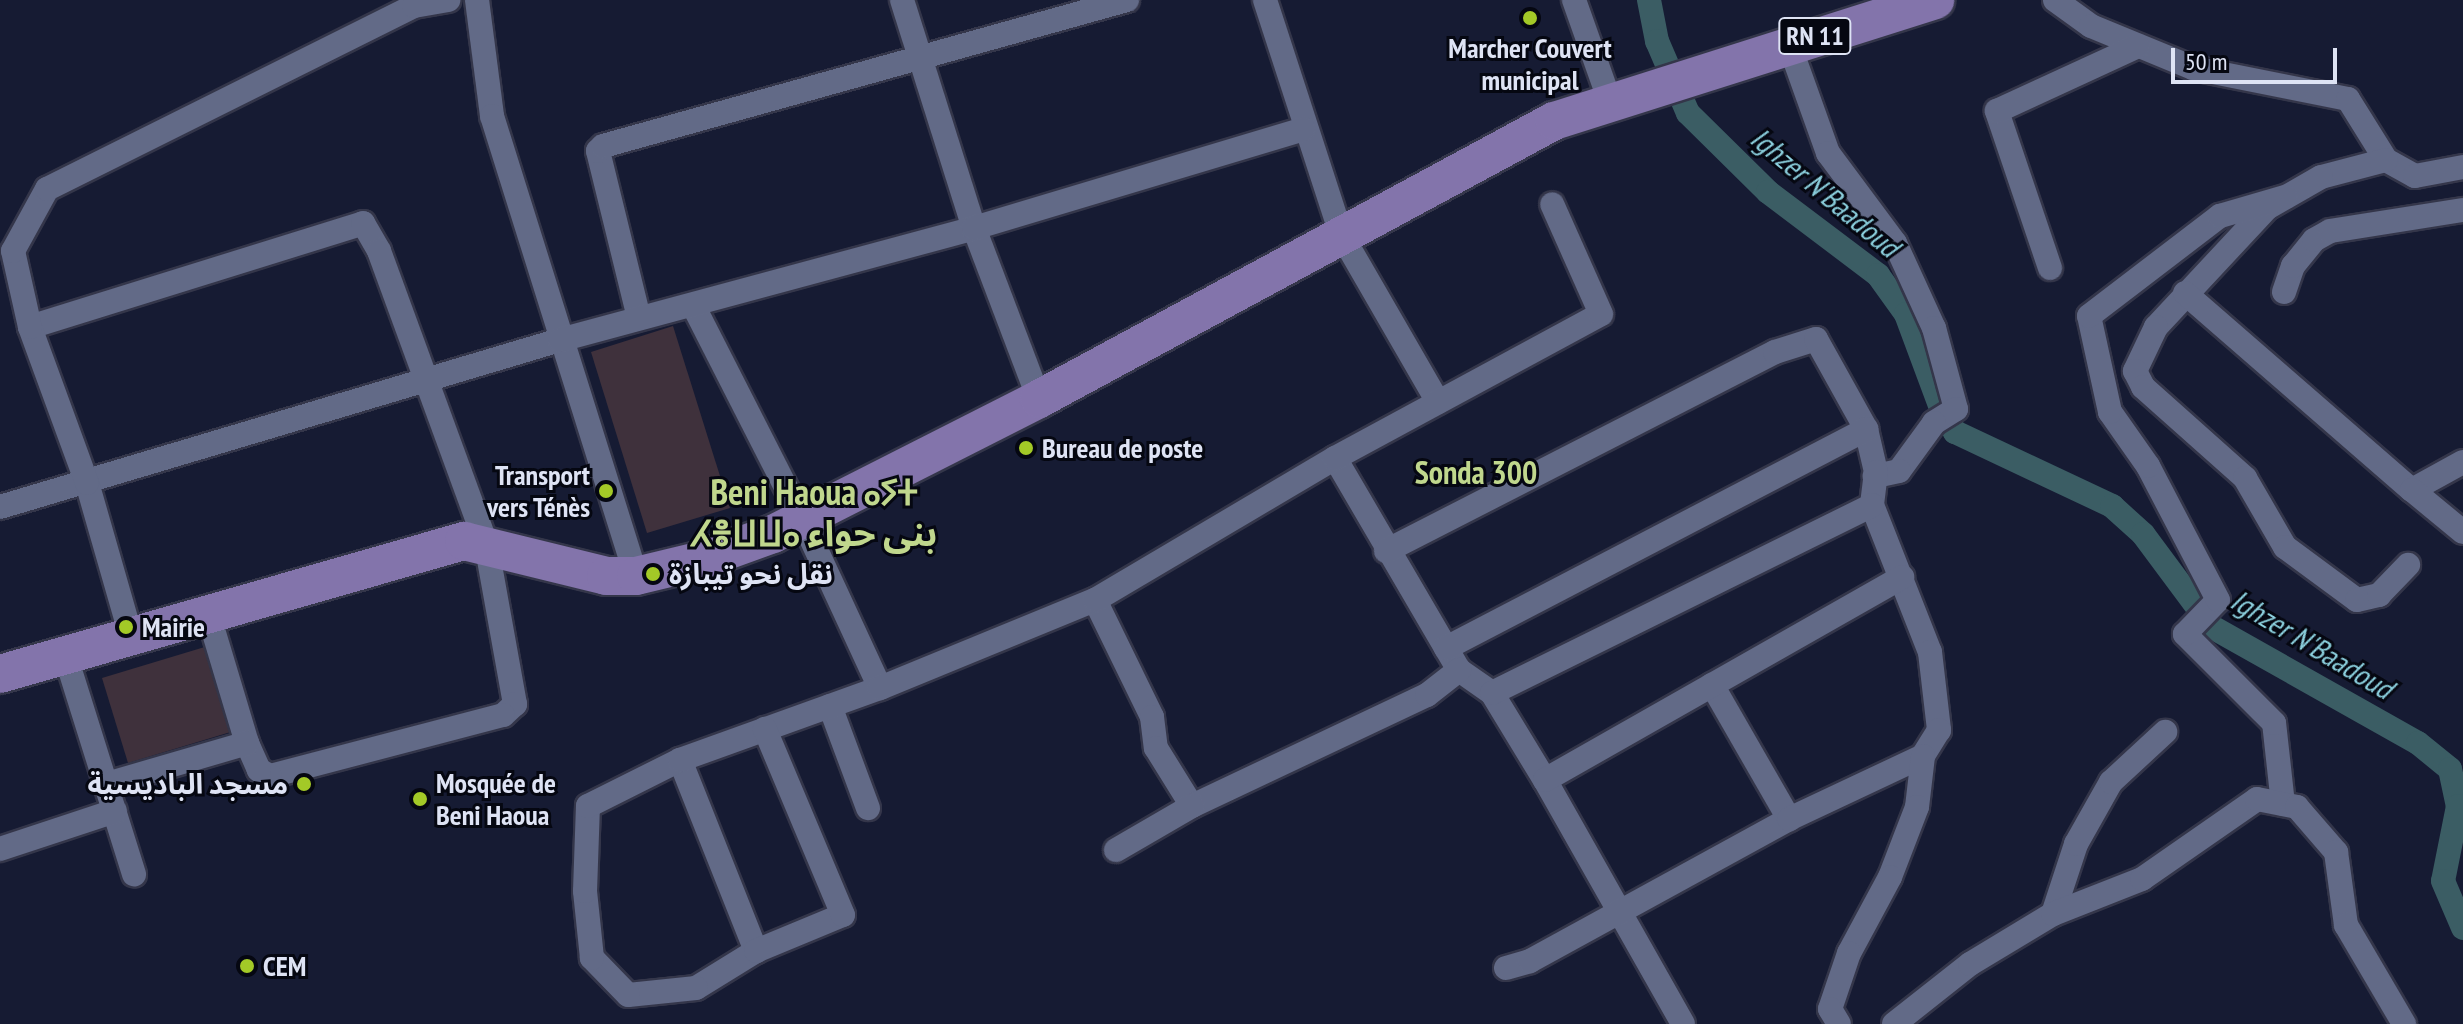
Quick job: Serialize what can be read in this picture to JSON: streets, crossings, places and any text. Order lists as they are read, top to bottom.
{
  "streets": {
    "main road": ["RN 11"]
  },
  "districts": ["Sonda 300", "Beni Haoua ⴰⵢⵜ ⵃⴻⵡⵡⴰ بنى حواء"],
  "water": ["Ighzer N'Baadoud"],
  "places": [
    "Marcher Couvert municipal",
    "Bureau de poste",
    "Transport vers Ténès",
    "نقل نحو تيبازة",
    "Mairie",
    "مسجد الباديسية",
    "Mosquée de Beni Haoua",
    "CEM"
  ],
  "scale_bar": "50 m"
}
